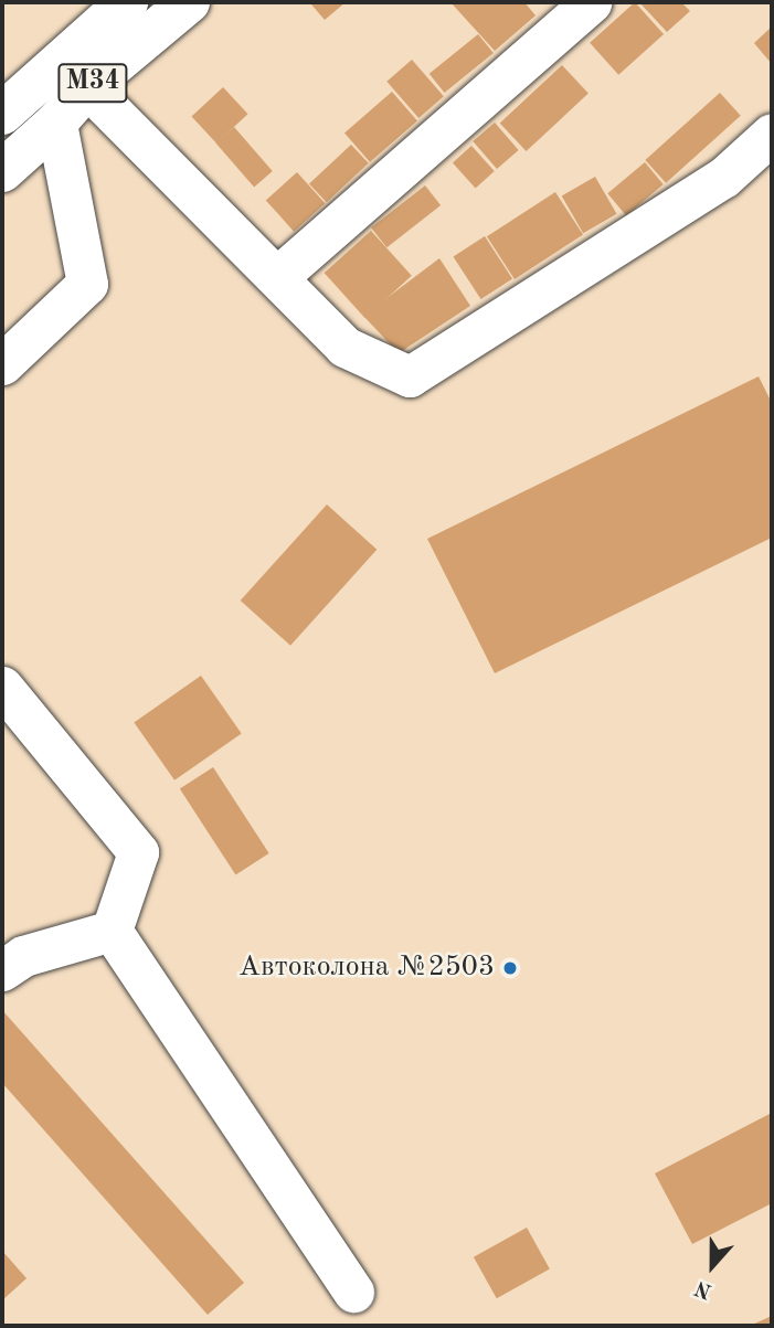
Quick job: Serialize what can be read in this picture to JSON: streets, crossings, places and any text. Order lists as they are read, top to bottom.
{
  "streets": {
    "main road": ["M34"]
  },
  "places": ["Автоколона №2503"],
  "north": "bottom"
}
